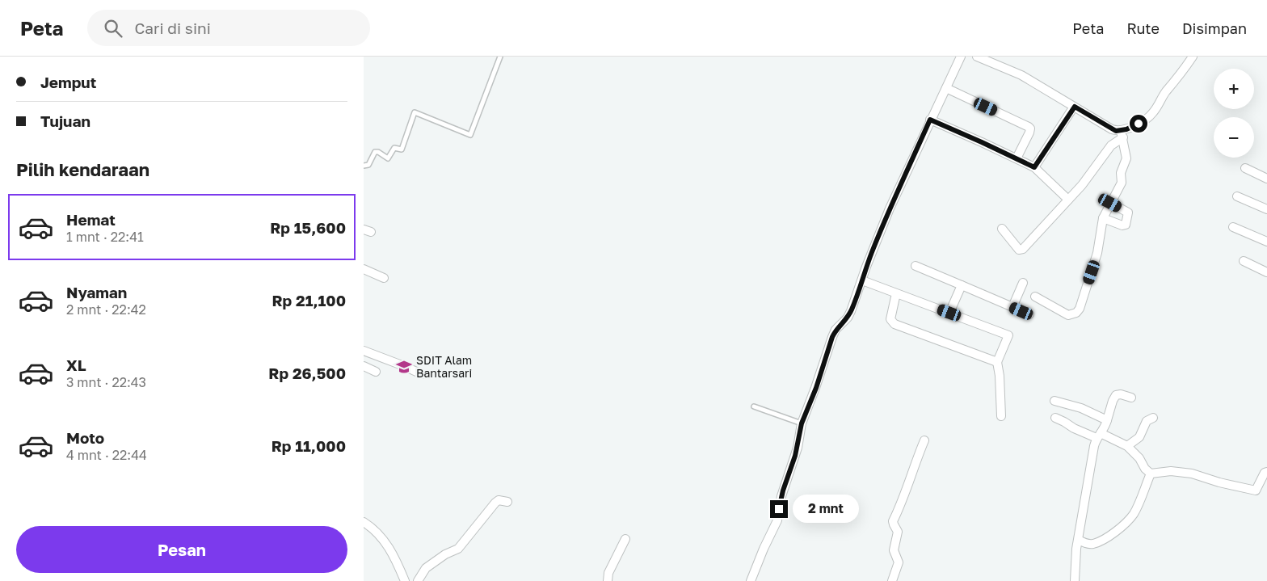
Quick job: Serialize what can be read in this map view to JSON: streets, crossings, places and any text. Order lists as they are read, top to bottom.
{
  "places": {
    "school or university": ["SDIT Alam Bantarsari"]
  },
  "page": {
    "header": "Peta",
    "search": "Cari di sini",
    "nav": ["Peta", "Rute", "Disimpan"],
    "banner": ["Jemput", "Tujuan"],
    "map_buttons": ["+", "−"],
    "heading": "Pilih kendaraan",
    "list": [
      {
        "name": "Hemat",
        "note": "1 mnt · 22:41",
        "value": "Rp 15,600"
      },
      {
        "name": "Nyaman",
        "note": "2 mnt · 22:42",
        "value": "Rp 21,100"
      },
      {
        "name": "XL",
        "note": "3 mnt · 22:43",
        "value": "Rp 26,500"
      },
      {
        "name": "Moto",
        "note": "4 mnt · 22:44",
        "value": "Rp 11,000"
      }
    ],
    "bubble": "2 mnt",
    "buttons": "Pesan"
  }
}
